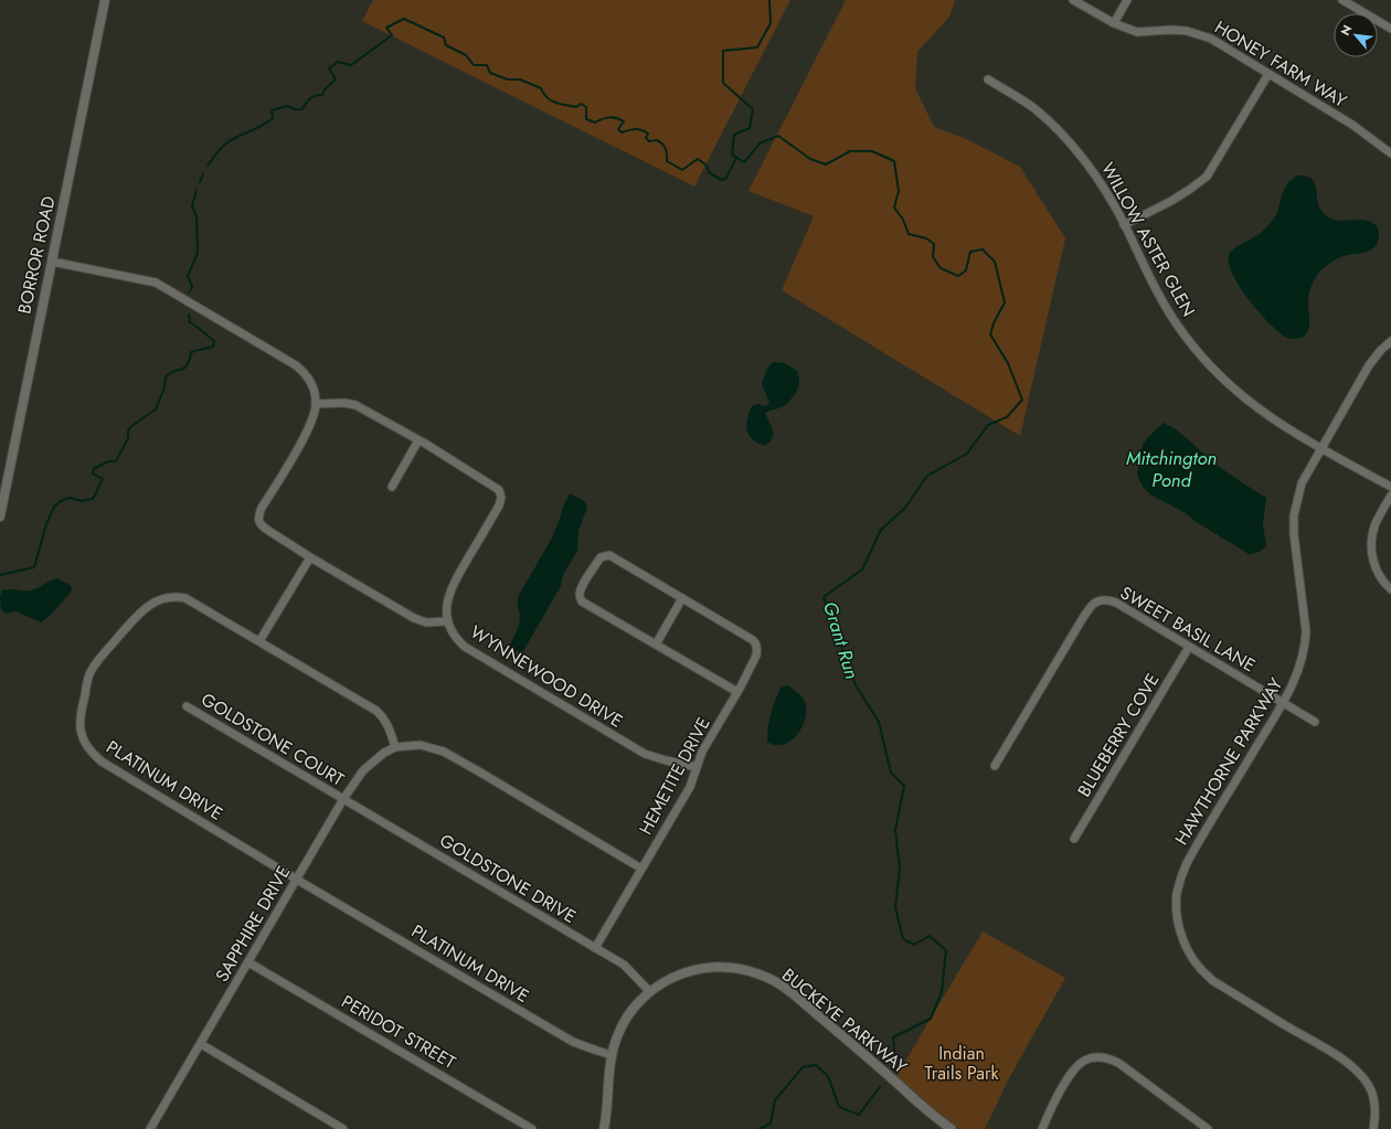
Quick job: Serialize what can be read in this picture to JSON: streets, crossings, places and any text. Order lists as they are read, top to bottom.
{
  "streets": {
    "street": [
      "HONEY FARM WAY",
      "WILLOW ASTER GLEN",
      "BORROR ROAD",
      "SWEET BASIL LANE",
      "WYNNEWOOD DRIVE",
      "BLUEBERRY COVE",
      "GOLDSTONE COURT",
      "HAWTHORNE PARKWAY",
      "HEMETITE DRIVE",
      "PLATINUM DRIVE",
      "GOLDSTONE DRIVE",
      "SAPPHIRE DRIVE",
      "BUCKEYE PARKWAY",
      "PERIDOT STREET"
    ]
  },
  "crossings": [
    ["WILLOW ASTER GLEN", "HAWTHORNE PARKWAY"],
    ["SWEET BASIL LANE", "BLUEBERRY COVE"],
    ["SWEET BASIL LANE", "HAWTHORNE PARKWAY"],
    ["WYNNEWOOD DRIVE", "HEMETITE DRIVE"],
    ["GOLDSTONE COURT", "GOLDSTONE DRIVE"],
    ["GOLDSTONE COURT", "SAPPHIRE DRIVE"],
    ["HEMETITE DRIVE", "GOLDSTONE DRIVE"],
    ["PLATINUM DRIVE", "SAPPHIRE DRIVE"],
    ["PLATINUM DRIVE", "BUCKEYE PARKWAY"],
    ["GOLDSTONE DRIVE", "SAPPHIRE DRIVE"],
    ["GOLDSTONE DRIVE", "BUCKEYE PARKWAY"],
    ["SAPPHIRE DRIVE", "PERIDOT STREET"]
  ],
  "water": ["Mitchington Pond", "Grant Run"],
  "parks": ["Indian Trails Park"],
  "north": "top left"
}
